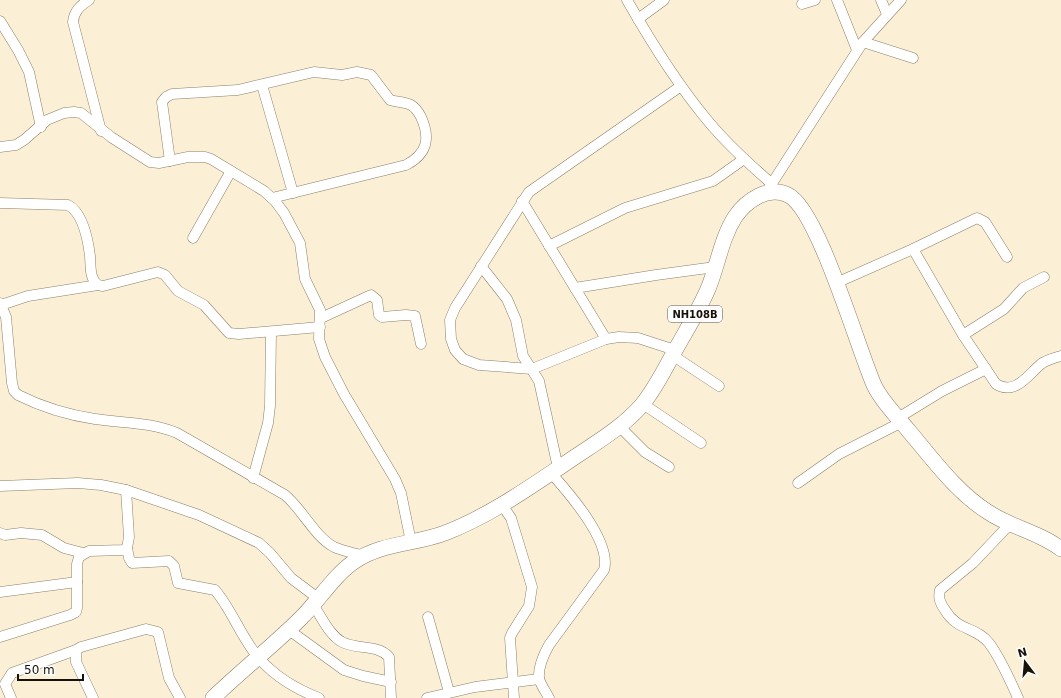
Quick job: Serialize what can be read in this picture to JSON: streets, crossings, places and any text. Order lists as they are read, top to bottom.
{
  "streets": {
    "highway": ["NH108B"]
  },
  "scale_bar": "50 m",
  "north": "top"
}
